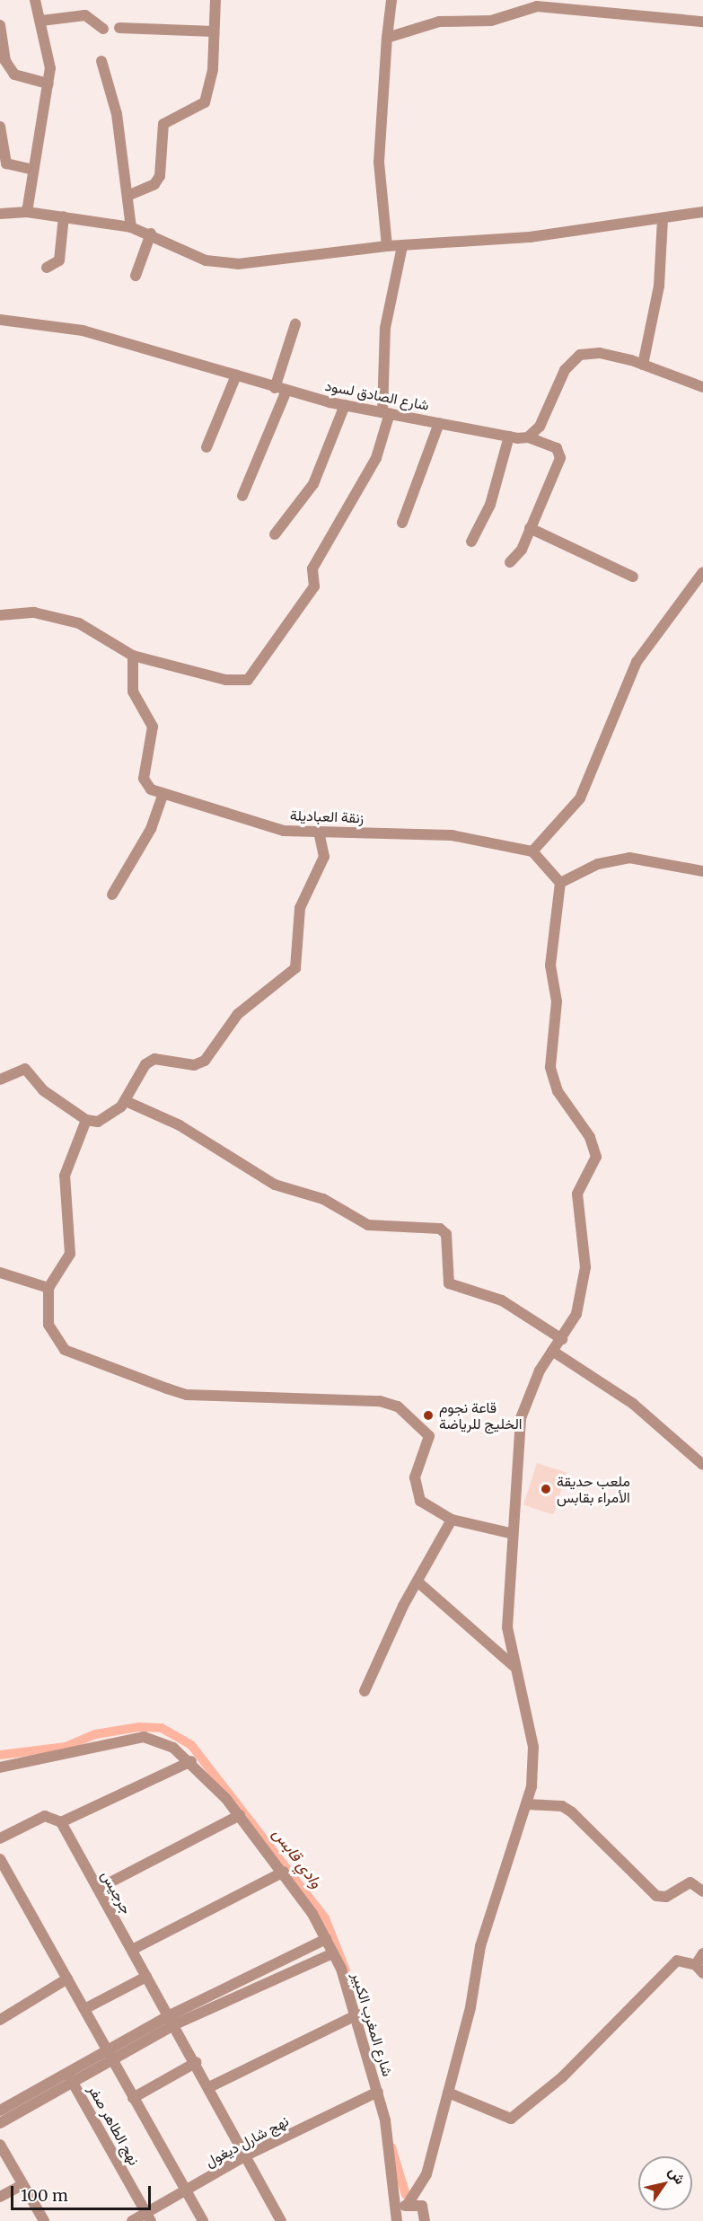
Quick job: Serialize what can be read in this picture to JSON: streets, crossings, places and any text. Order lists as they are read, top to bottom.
{
  "streets": {
    "street": [
      "شارع الصادق لسود",
      "زنقة العباديلة",
      "جرجيس",
      "شارع المغرب الكبير",
      "نهج الطاهر صفر",
      "نهج شارل ديغول"
    ]
  },
  "crossings": [
    ["جرجيس", "نهج شارل ديغول"],
    ["شارع المغرب الكبير", "نهج شارل ديغول"],
    ["نهج الطاهر صفر", "نهج شارل ديغول"]
  ],
  "water": ["وادي قابس"],
  "places": ["قاعة نجوم الخليج للرياضة", "ملعب حديقة الأمراء بقابس"],
  "scale_bar": "100 m",
  "north": "top right"
}
